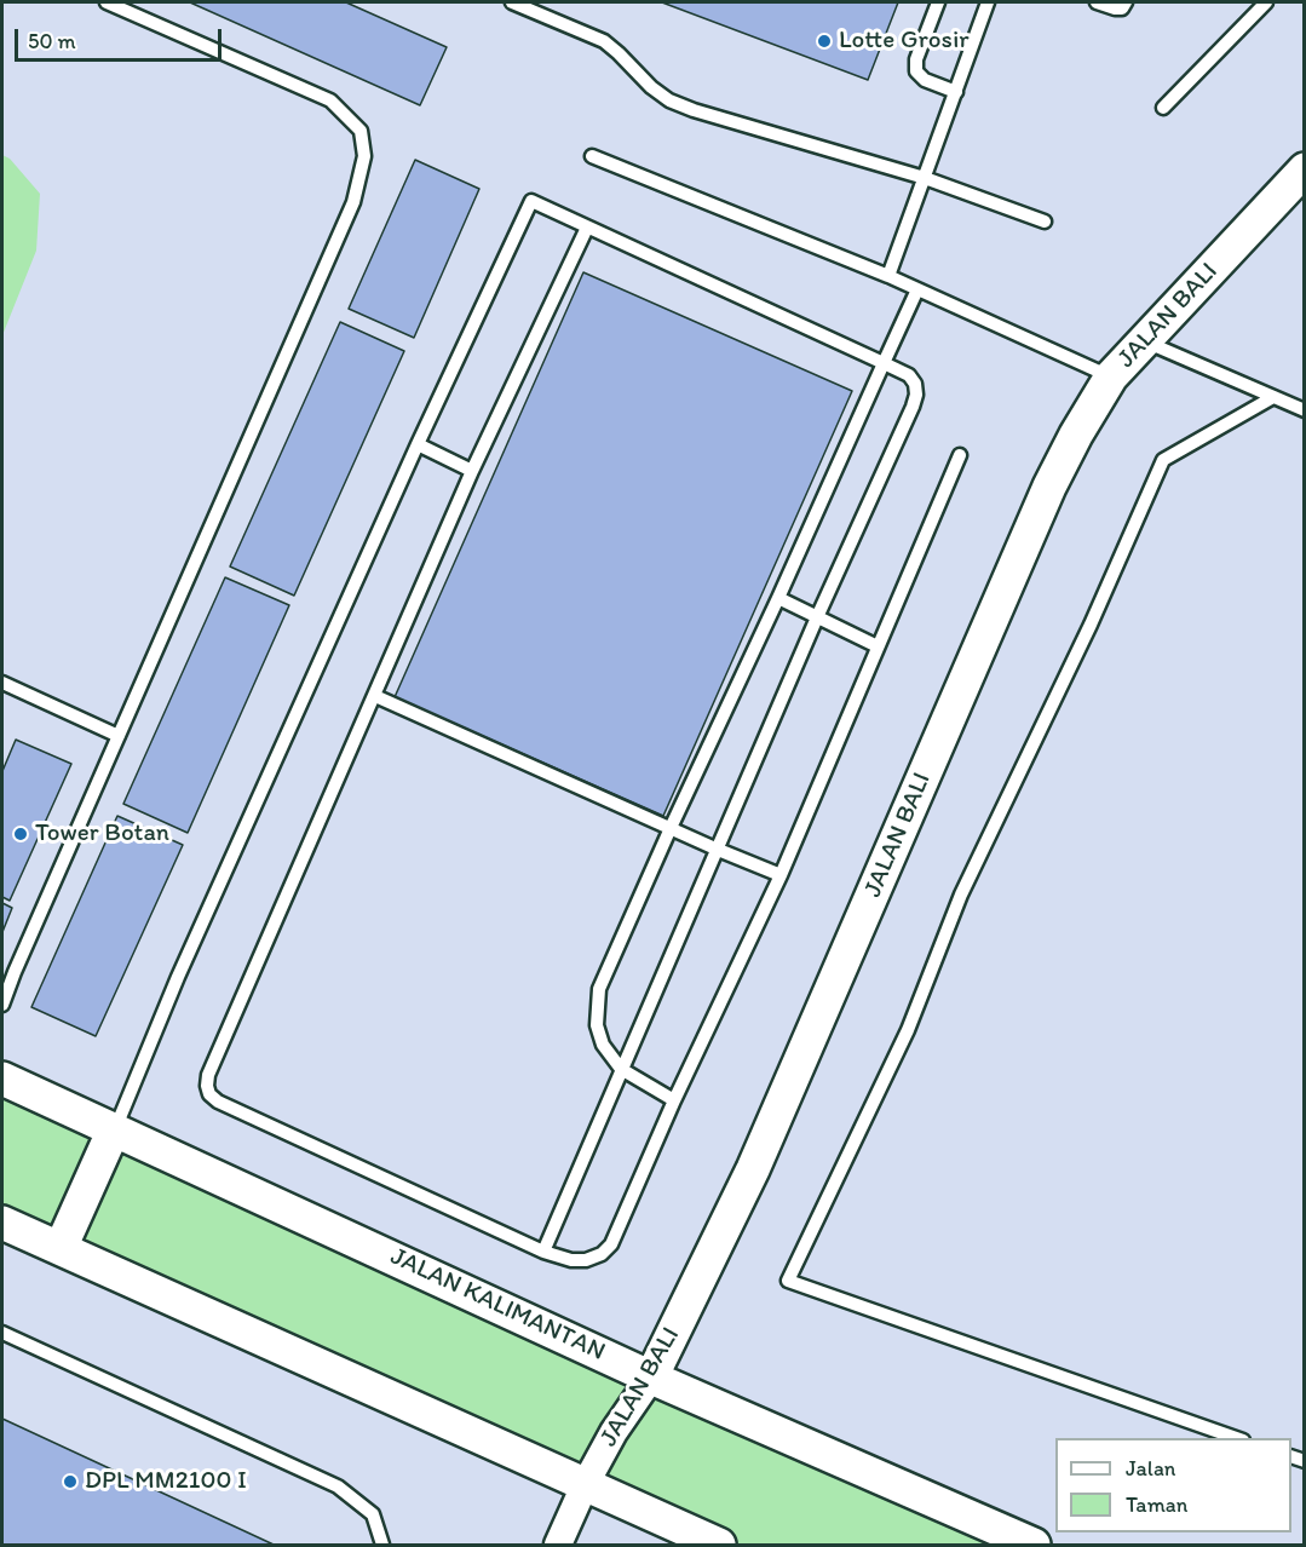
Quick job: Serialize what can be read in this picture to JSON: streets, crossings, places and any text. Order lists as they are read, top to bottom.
{
  "streets": {
    "street": ["JALAN BALI", "JALAN KALIMANTAN"]
  },
  "crossings": [
    ["JALAN BALI", "JALAN KALIMANTAN"]
  ],
  "places": ["Lotte Grosir", "Tower Botan", "DPL MM2100 I"],
  "legend": ["Jalan", "Taman"],
  "scale_bar": "50 m"
}
